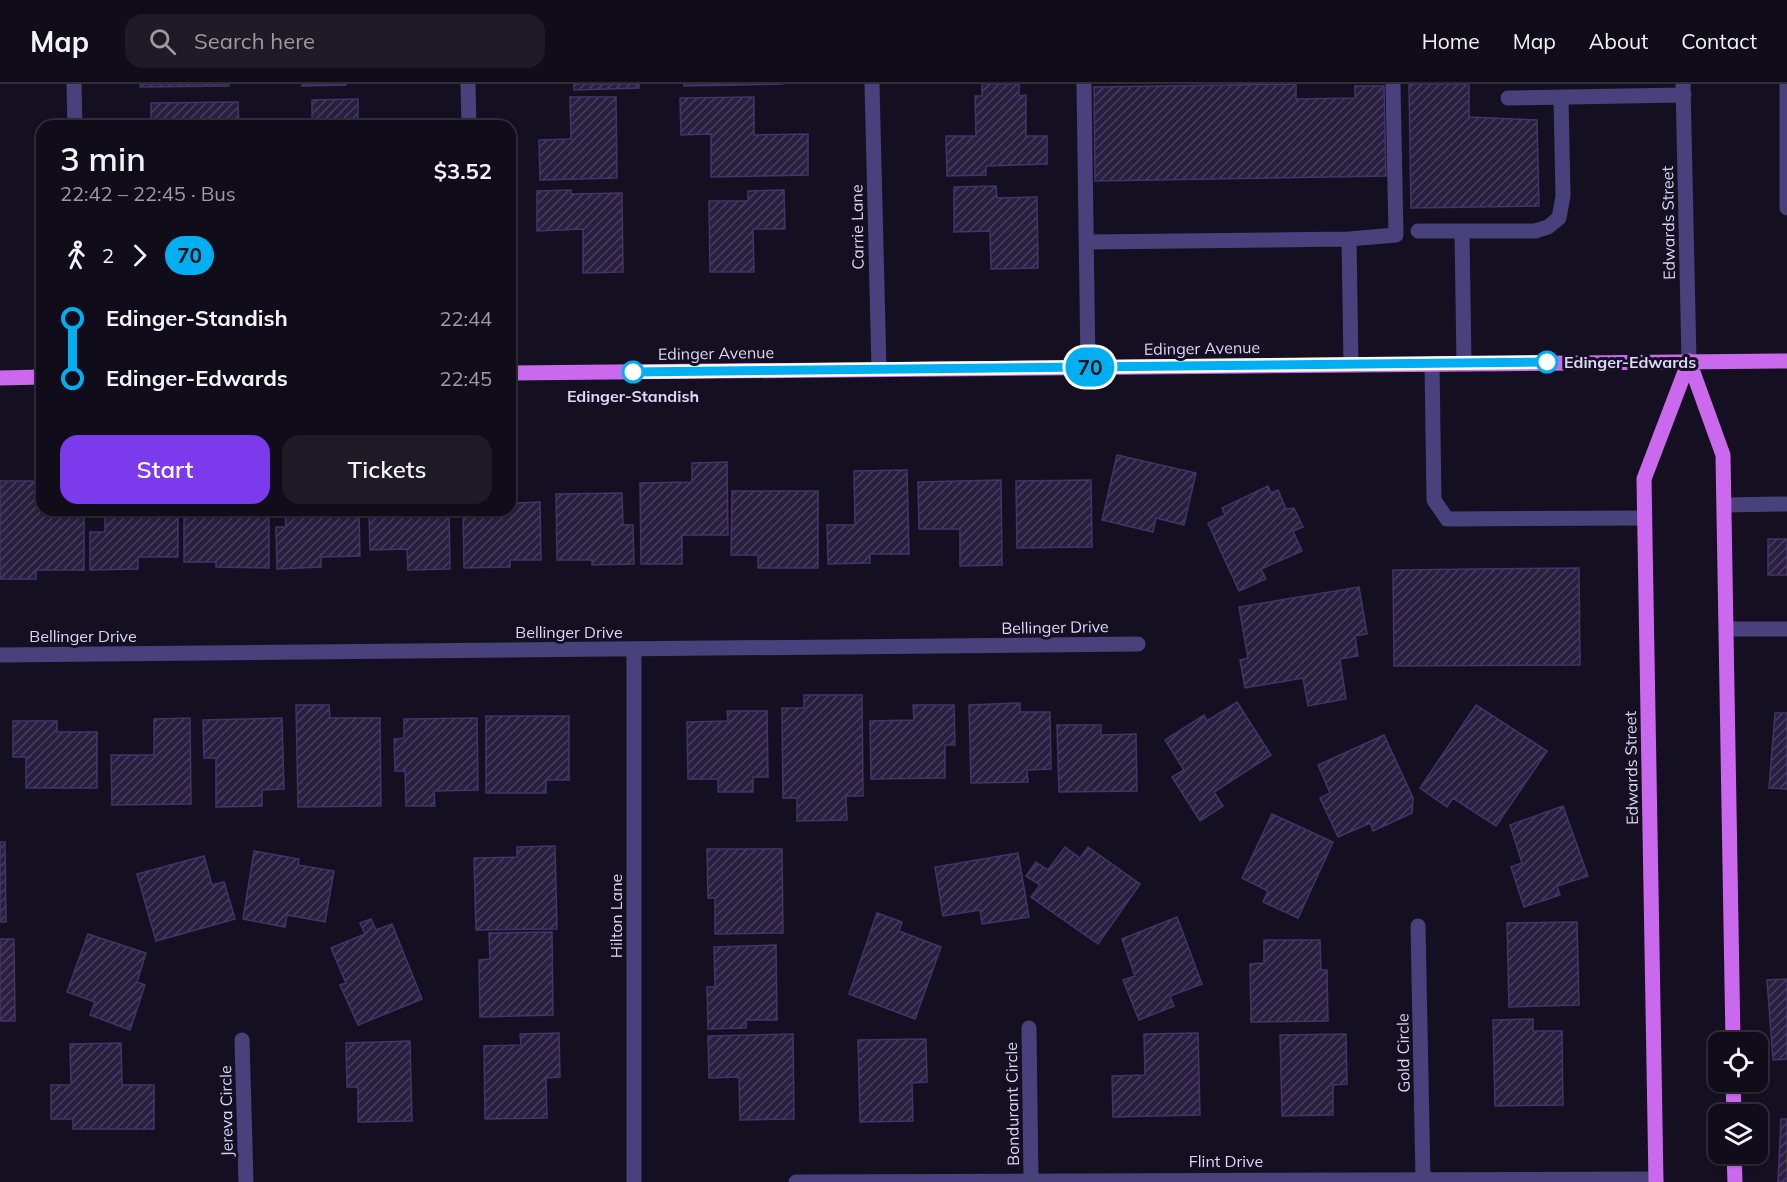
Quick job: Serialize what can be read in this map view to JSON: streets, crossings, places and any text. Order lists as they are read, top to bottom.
{
  "streets": {
    "main road": ["Edwards Street", "Edinger Avenue"],
    "street": [
      "Carrie Lane",
      "Bellinger Drive",
      "Hilton Lane",
      "Gold Circle",
      "Bondurant Circle",
      "Jereva Circle",
      "Flint Drive"
    ]
  },
  "crossings": [
    ["Edwards Street", "Edinger Avenue"],
    ["Edwards Street", "Flint Drive"],
    ["Carrie Lane", "Edinger Avenue"],
    ["Bellinger Drive", "Hilton Lane"],
    ["Gold Circle", "Flint Drive"],
    ["Bondurant Circle", "Flint Drive"]
  ],
  "places": ["Edinger-Edwards", "Edinger-Standish"],
  "lines": ["bus line 70"],
  "page": {
    "header": "Map",
    "search": "Search here",
    "nav": [
      "Home",
      "Map",
      "About",
      "Contact"
    ],
    "on_map": "70",
    "heading": ["3 min", "22:42 – 22:45 · Bus", "$3.52"],
    "legs": ["2", "70"],
    "list": [
      {
        "name": "Edinger-Standish",
        "value": "22:44"
      },
      {
        "name": "Edinger-Edwards",
        "value": "22:45"
      }
    ],
    "buttons": ["Start", "Tickets"]
  }
}
